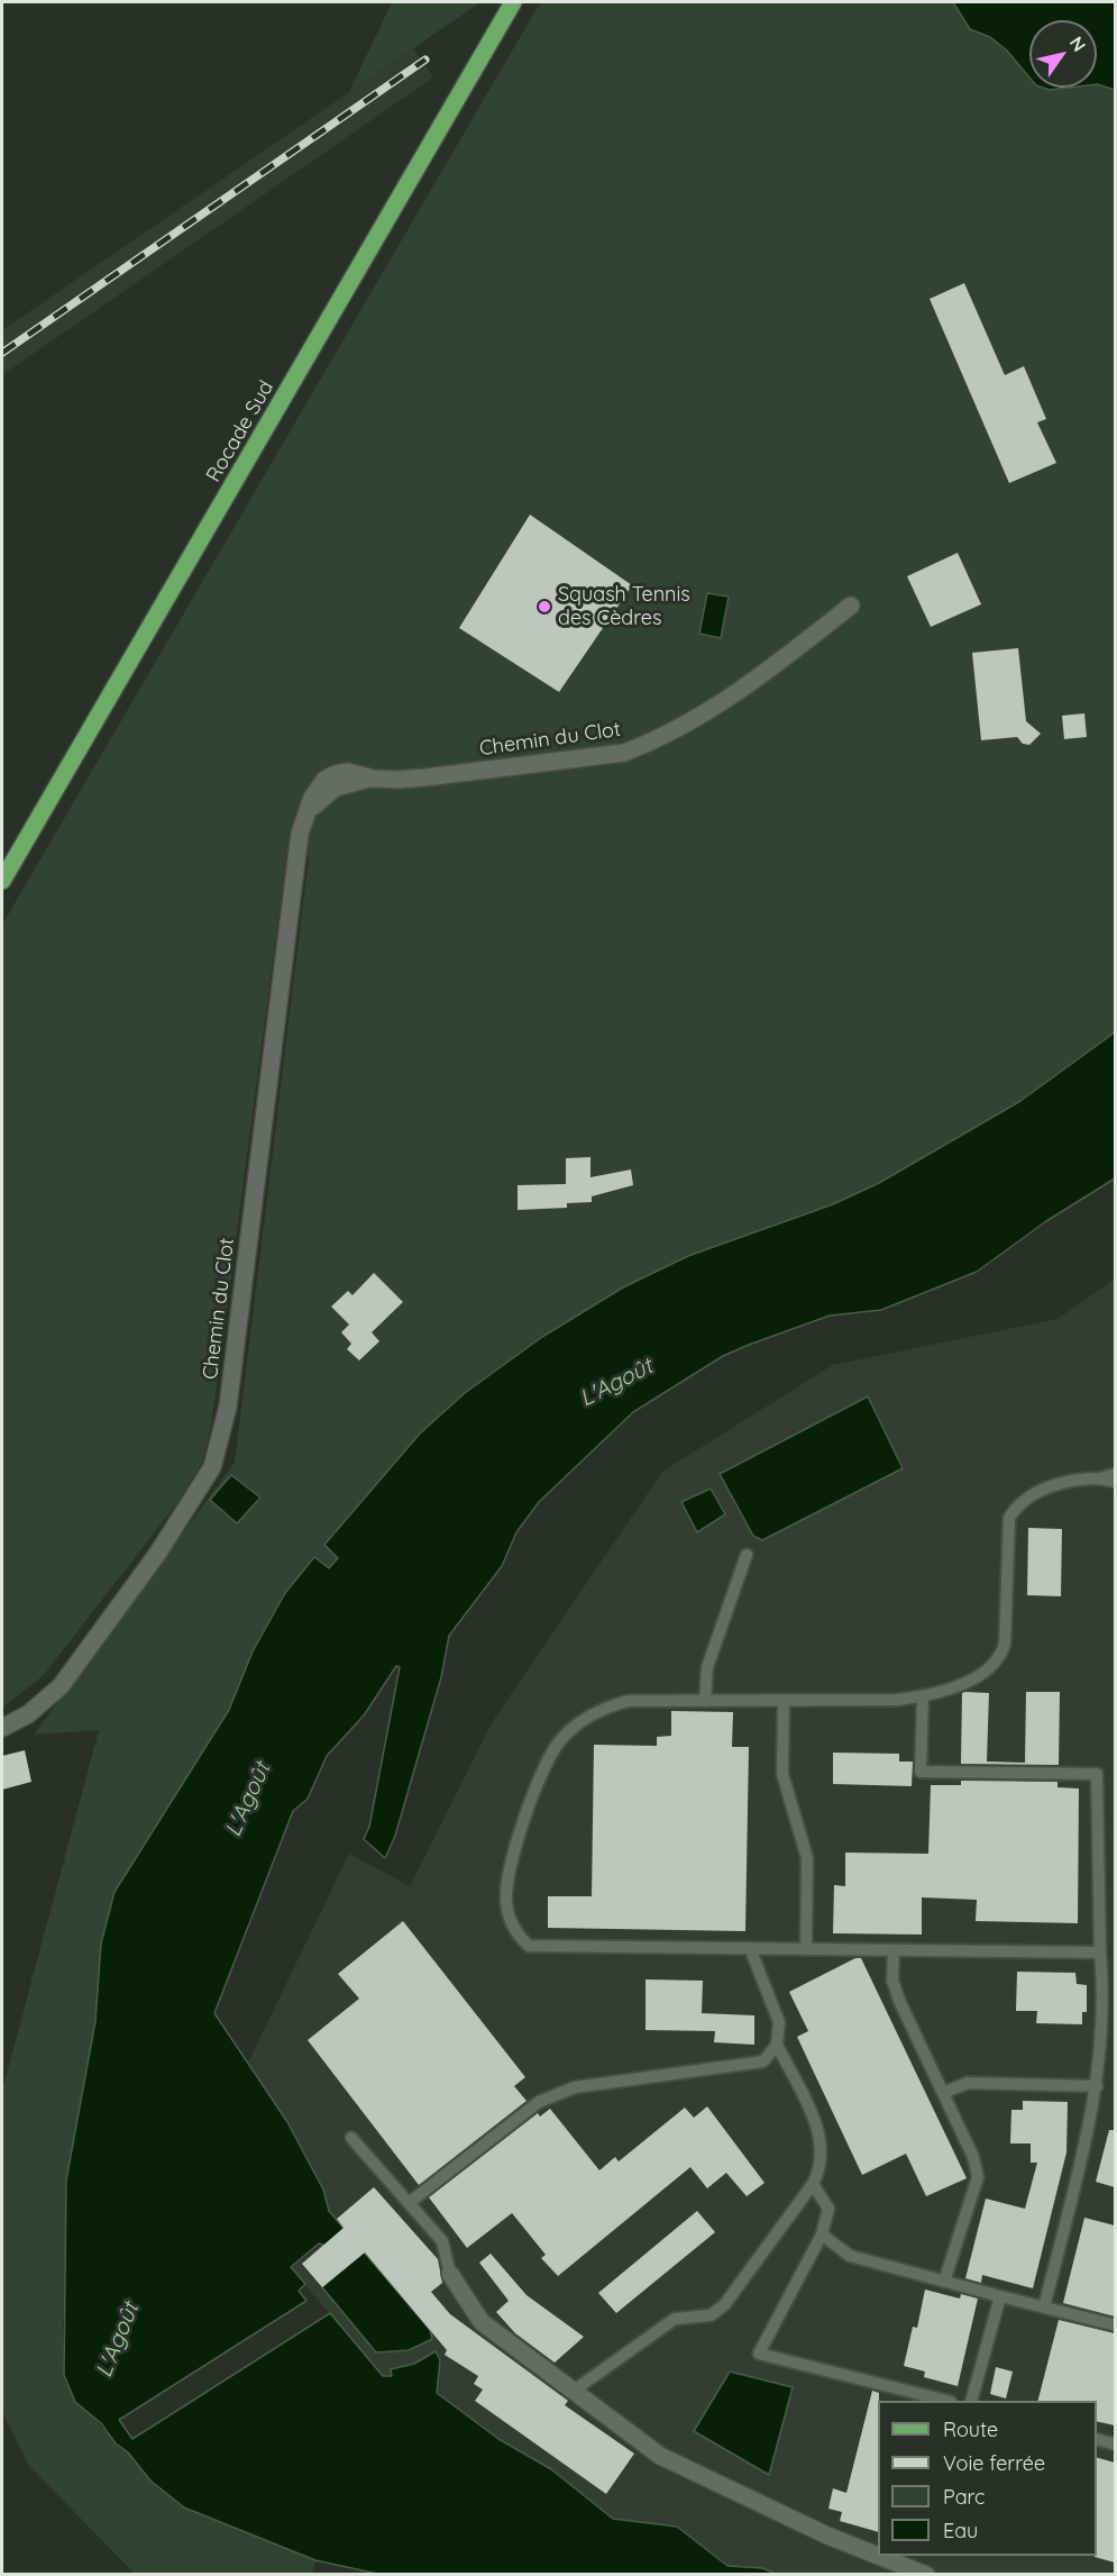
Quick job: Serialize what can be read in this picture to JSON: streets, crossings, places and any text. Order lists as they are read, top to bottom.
{
  "streets": {
    "main road": ["Rocade Sud"],
    "street": ["Chemin du Clot"]
  },
  "water": ["L'Agoût"],
  "places": ["Squash Tennis des Cèdres"],
  "legend": [
    "Route",
    "Voie ferrée",
    "Parc",
    "Eau"
  ],
  "north": "top right"
}
